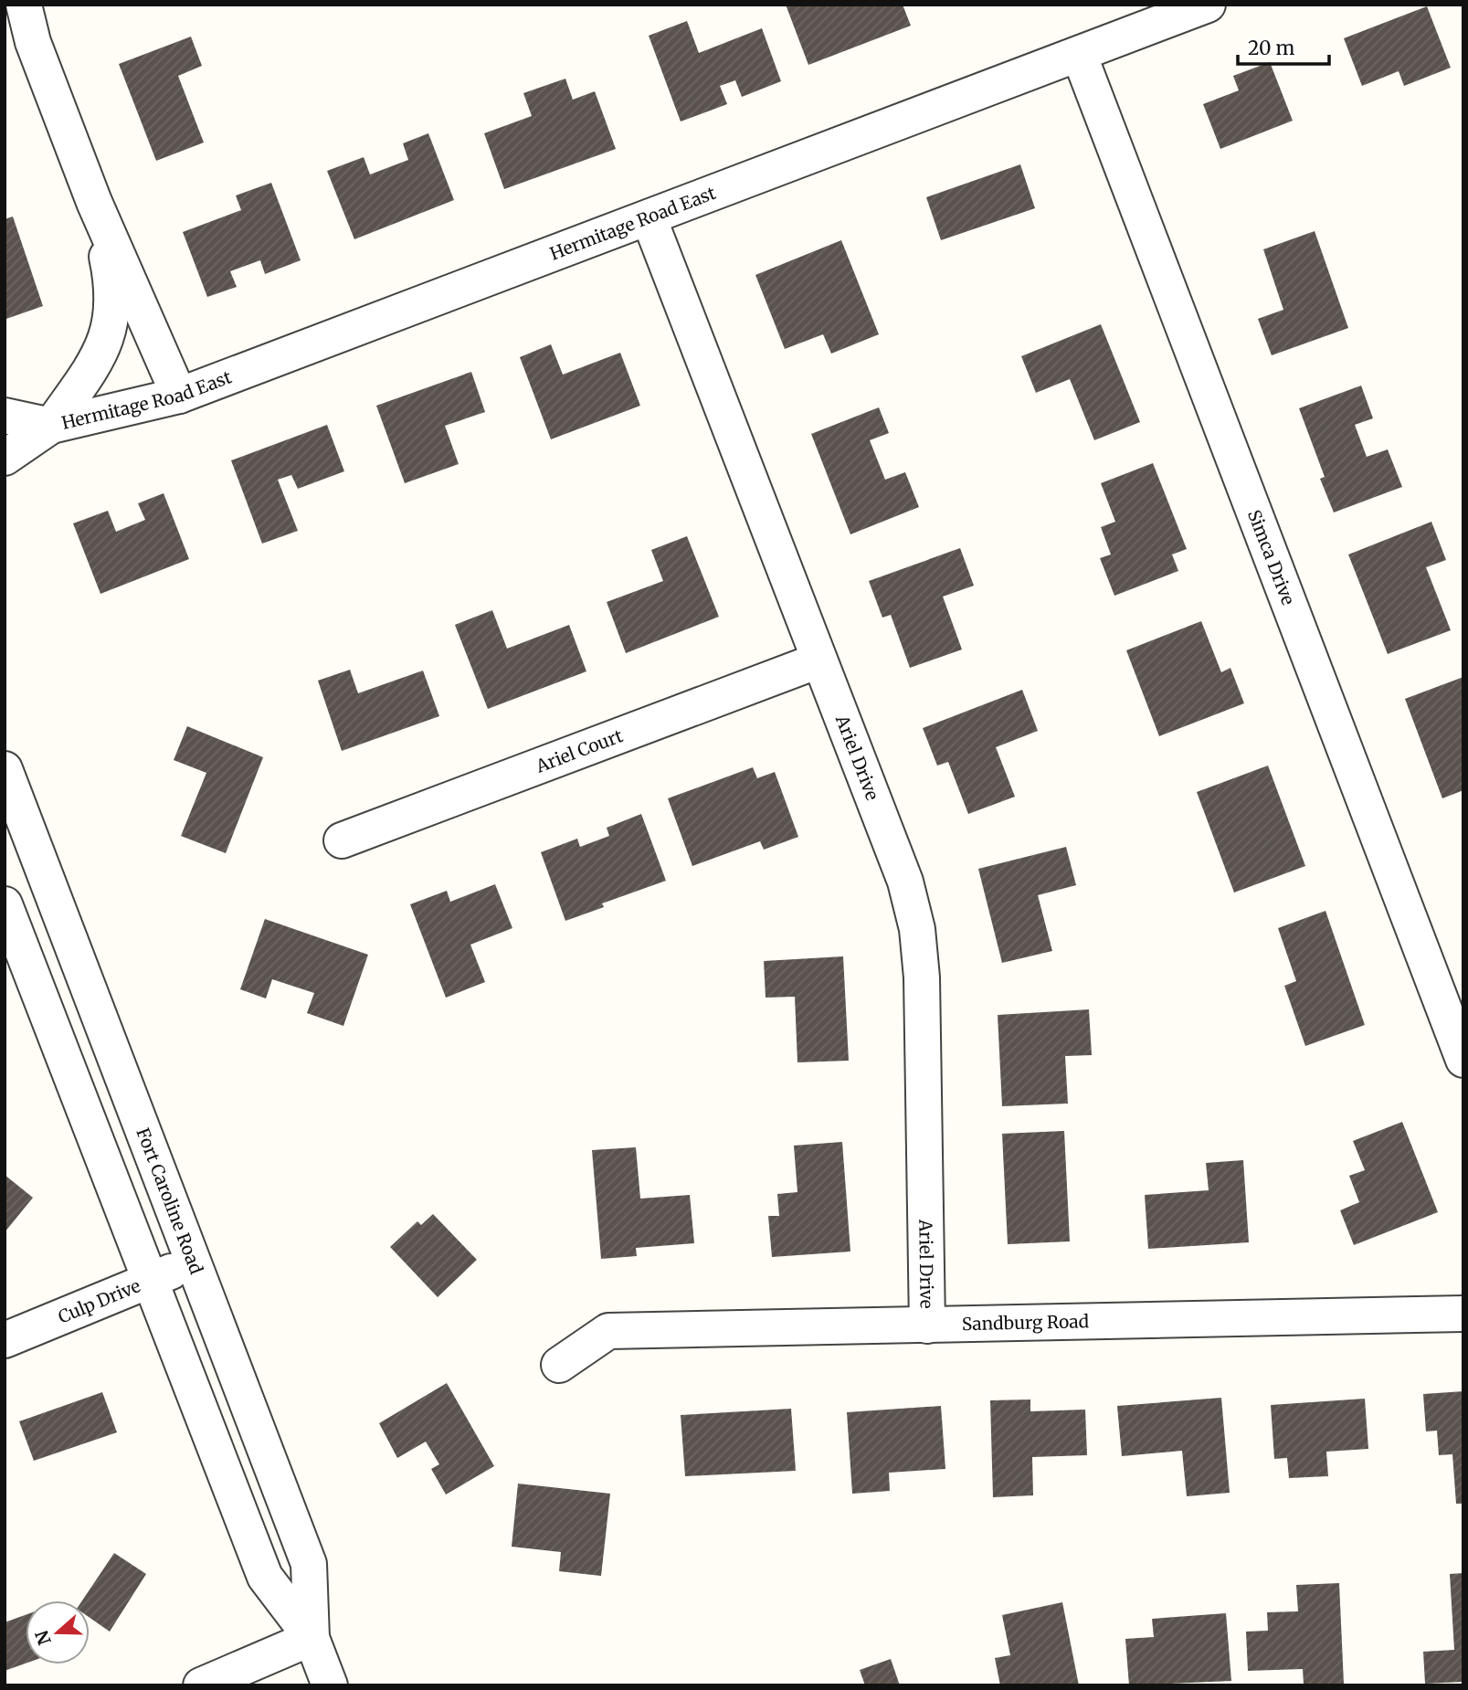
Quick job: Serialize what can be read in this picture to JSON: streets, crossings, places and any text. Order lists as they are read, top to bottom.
{
  "streets": {
    "street": [
      "Hermitage Road East",
      "Simca Drive",
      "Ariel Court",
      "Ariel Drive",
      "Fort Caroline Road",
      "Culp Drive",
      "Sandburg Road"
    ]
  },
  "crossings": [
    ["Hermitage Road East", "Simca Drive"],
    ["Hermitage Road East", "Ariel Drive"],
    ["Ariel Court", "Ariel Drive"],
    ["Ariel Drive", "Sandburg Road"],
    ["Fort Caroline Road", "Culp Drive"]
  ],
  "scale_bar": "20 m",
  "north": "left"
}
